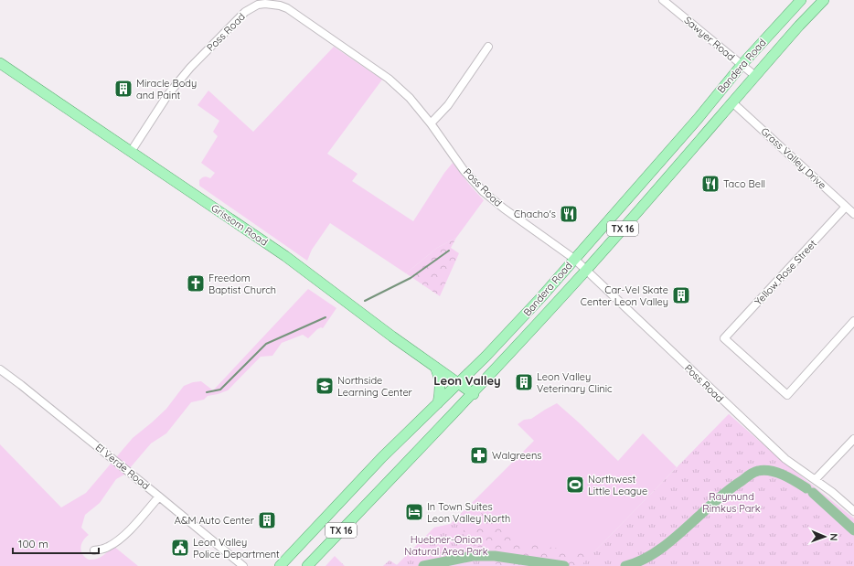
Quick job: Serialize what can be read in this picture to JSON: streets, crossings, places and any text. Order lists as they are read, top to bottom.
{
  "streets": {
    "main road": ["Bandera Road", "Grissom Road", "TX 16"],
    "street": [
      "Poss Road",
      "Sawyer Road",
      "Grass Valley Drive",
      "Yellow Rose Street",
      "El Verde Road"
    ]
  },
  "crossings": [
    ["Poss Road", "Bandera Road"],
    ["Poss Road", "Grissom Road"],
    ["Sawyer Road", "Bandera Road"],
    ["Bandera Road", "Grass Valley Drive"],
    ["Bandera Road", "Grissom Road"],
    ["Grass Valley Drive", "Yellow Rose Street"]
  ],
  "districts": ["Leon Valley"],
  "parks": ["Raymund Rimkus Park", "Huebner-Onion Natural Area Park"],
  "places": {
    "building": [
      "Miracle Body and Paint",
      "Car-Vel Skate Center Leon Valley",
      "Leon Valley Veterinary Clinic",
      "A&M Auto Center"
    ],
    "restaurant": ["Taco Bell", "Chacho's"],
    "church": ["Freedom Baptist Church"],
    "school or university": ["Northside Learning Center"],
    "pharmacy": ["Walgreens"],
    "sports": ["Northwest Little League"],
    "hotel": ["In Town Suites Leon Valley North"],
    "public building": ["Leon Valley Police Department"]
  },
  "scale_bar": "100 m",
  "north": "right"
}
